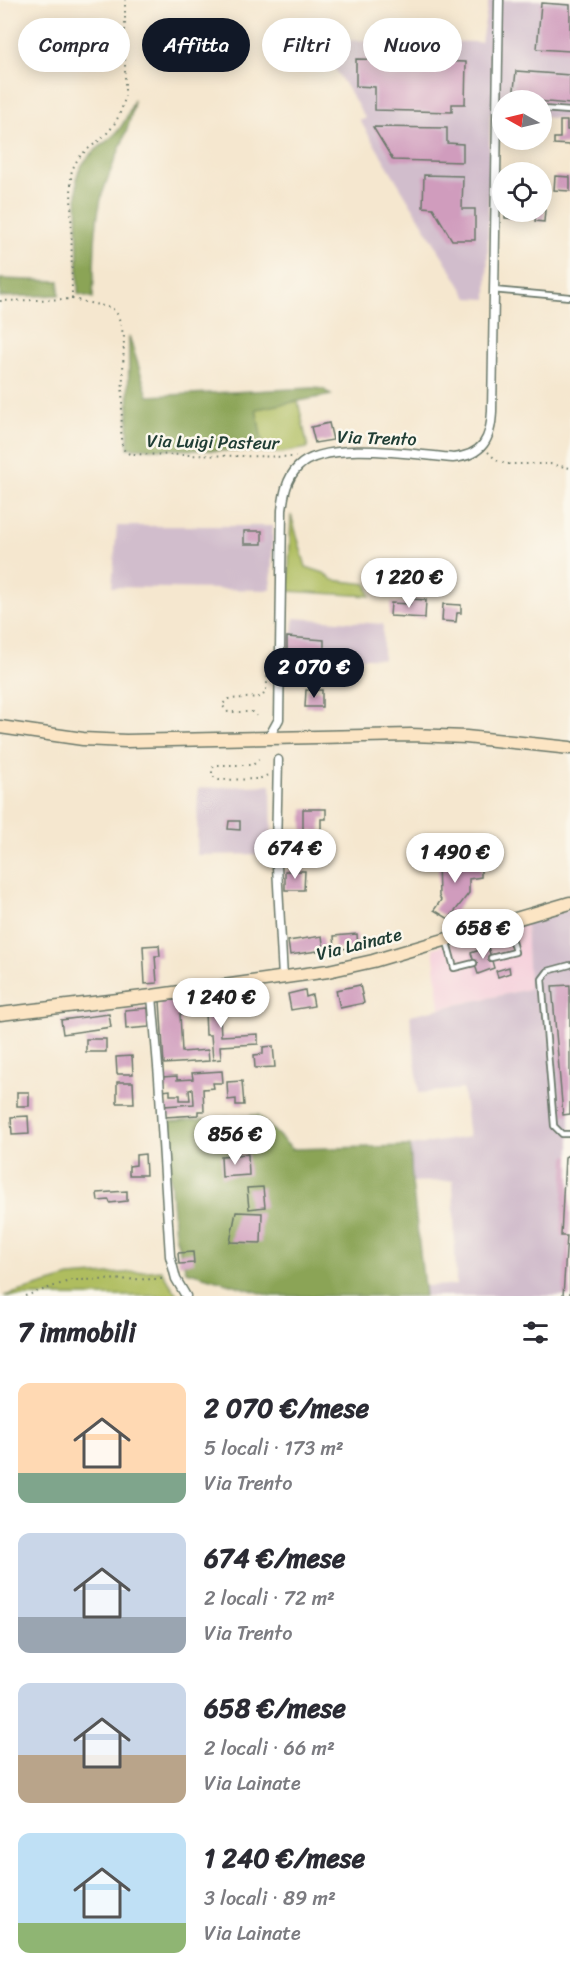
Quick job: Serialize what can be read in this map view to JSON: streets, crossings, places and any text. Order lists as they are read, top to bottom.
{
  "streets": {
    "main road": ["Via Lainate"],
    "street": ["Via Trento"],
    "path": ["Via Luigi Pasteur"]
  },
  "crossings": [
    ["Via Trento", "Via Luigi Pasteur"]
  ],
  "north": "left",
  "page": {
    "chip": [
      "Compra",
      "Affitta",
      "Filtri",
      "Nuovo"
    ],
    "price": [
      "1 220 €",
      "2 070 €",
      "674 €",
      "1 490 €",
      "658 €",
      "1 240 €",
      "856 €"
    ],
    "heading": "7 immobili",
    "list": [
      {
        "name": "2 070 €/mese",
        "note": "5 locali · 173 m² · Via Trento"
      },
      {
        "name": "674 €/mese",
        "note": "2 locali · 72 m² · Via Trento"
      },
      {
        "name": "658 €/mese",
        "note": "2 locali · 66 m² · Via Lainate"
      },
      {
        "name": "1 240 €/mese",
        "note": "3 locali · 89 m² · Via Lainate"
      }
    ]
  }
}
